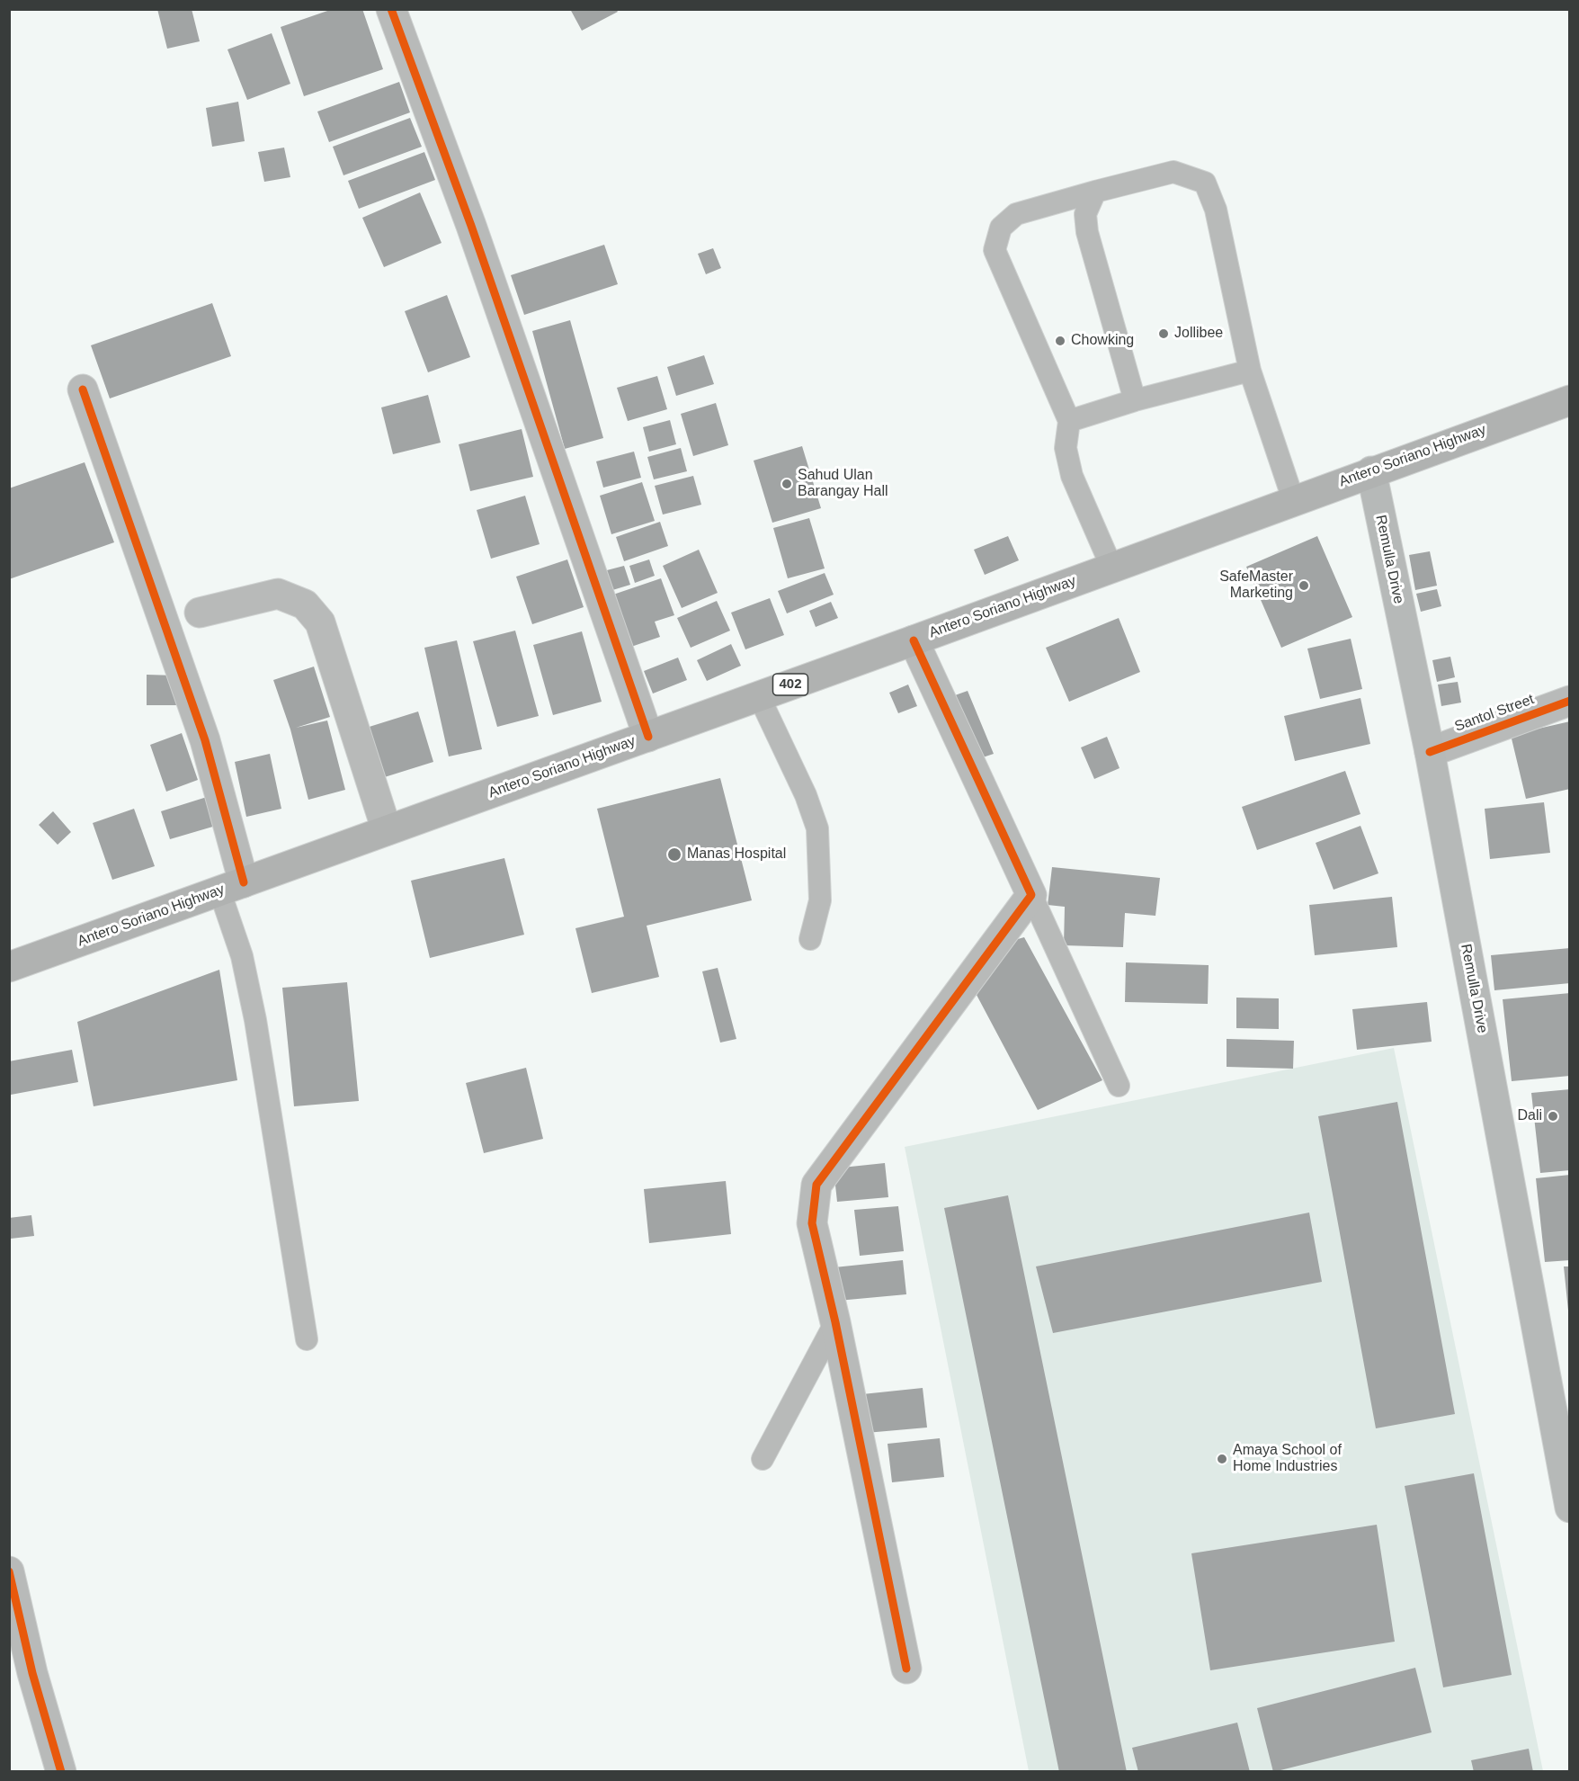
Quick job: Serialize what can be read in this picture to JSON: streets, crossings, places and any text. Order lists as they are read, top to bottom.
{
  "streets": {
    "main road": ["Antero Soriano Highway", "Remulla Drive", "402"],
    "street": ["Santol Street"]
  },
  "crossings": [
    ["Antero Soriano Highway", "Remulla Drive"],
    ["Remulla Drive", "Santol Street"]
  ],
  "places": [
    "Jollibee",
    "Chowking",
    "Sahud Ulan Barangay Hall",
    "SafeMaster Marketing",
    "Manas Hospital",
    "Dali",
    "Amaya School of Home Industries"
  ]
}
